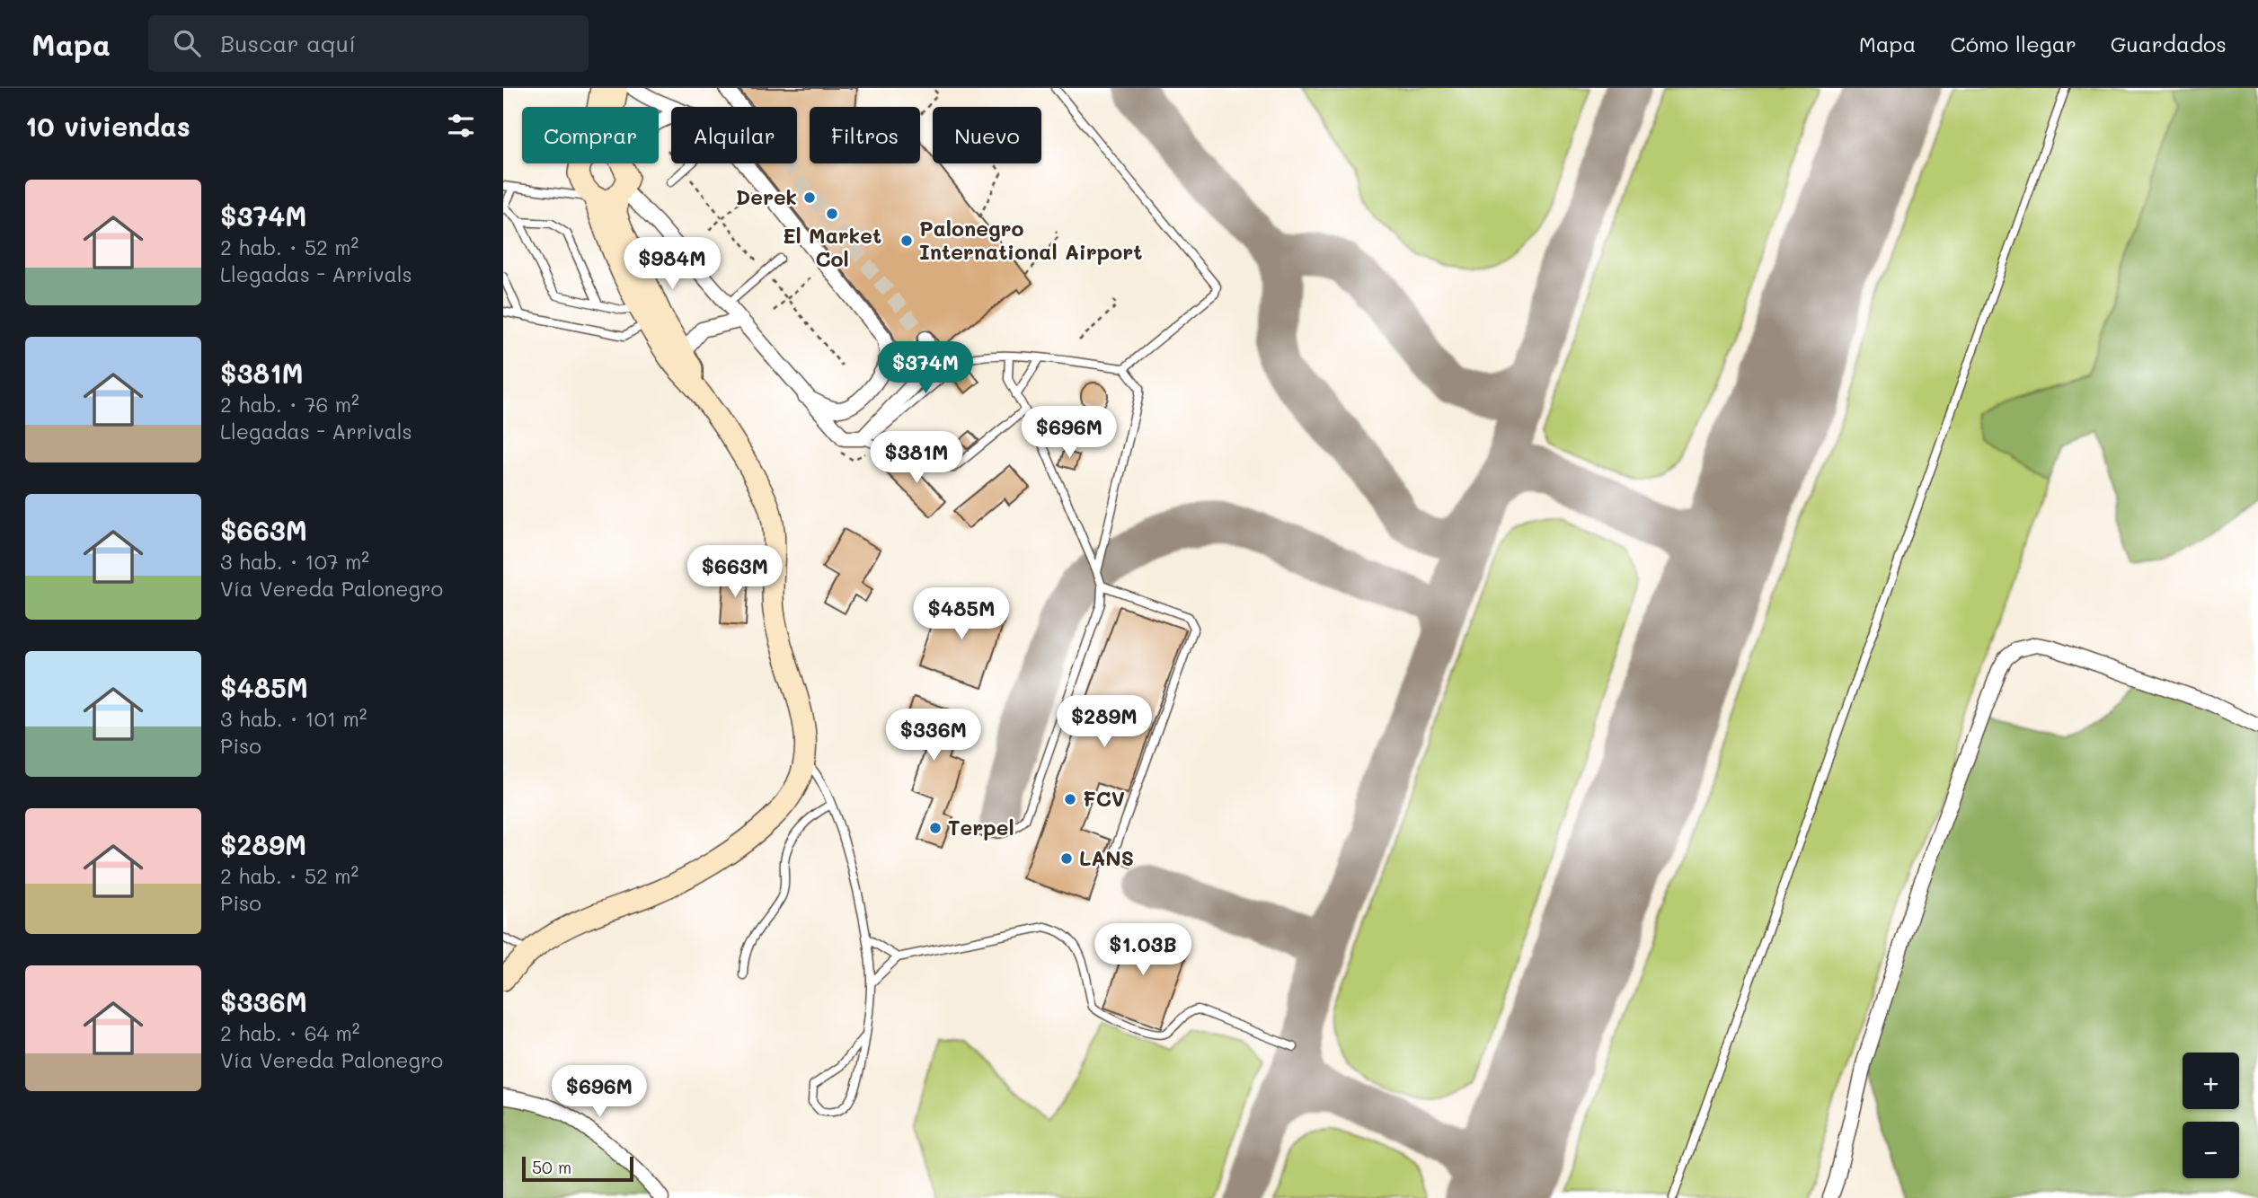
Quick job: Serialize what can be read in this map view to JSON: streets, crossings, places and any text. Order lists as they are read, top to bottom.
{
  "places": [
    "Derek",
    "El Market Col",
    "Palonegro International Airport",
    "FCV",
    "Terpel",
    "LANS"
  ],
  "scale_bar": "50 m",
  "page": {
    "header": "Mapa",
    "search": "Buscar aquí",
    "nav": ["Mapa", "Cómo llegar", "Guardados"],
    "heading": "10 viviendas",
    "chip": [
      "Comprar",
      "Alquilar",
      "Filtros",
      "Nuevo"
    ],
    "list": [
      {
        "name": "$374M",
        "note": "2 hab. · 52 m² · Llegadas - Arrivals"
      },
      {
        "name": "$381M",
        "note": "2 hab. · 76 m² · Llegadas - Arrivals"
      },
      {
        "name": "$663M",
        "note": "3 hab. · 107 m² · Vía Vereda Palonegro"
      },
      {
        "name": "$485M",
        "note": "3 hab. · 101 m² · Piso"
      },
      {
        "name": "$289M",
        "note": "2 hab. · 52 m² · Piso"
      },
      {
        "name": "$336M",
        "note": "2 hab. · 64 m² · Vía Vereda Palonegro"
      }
    ],
    "price": [
      "$984M",
      "$374M",
      "$696M",
      "$381M",
      "$663M",
      "$485M",
      "$289M",
      "$336M",
      "$1.03B",
      "$696M"
    ],
    "map_buttons": ["+", "−"],
    "scale": "50 m"
  }
}
